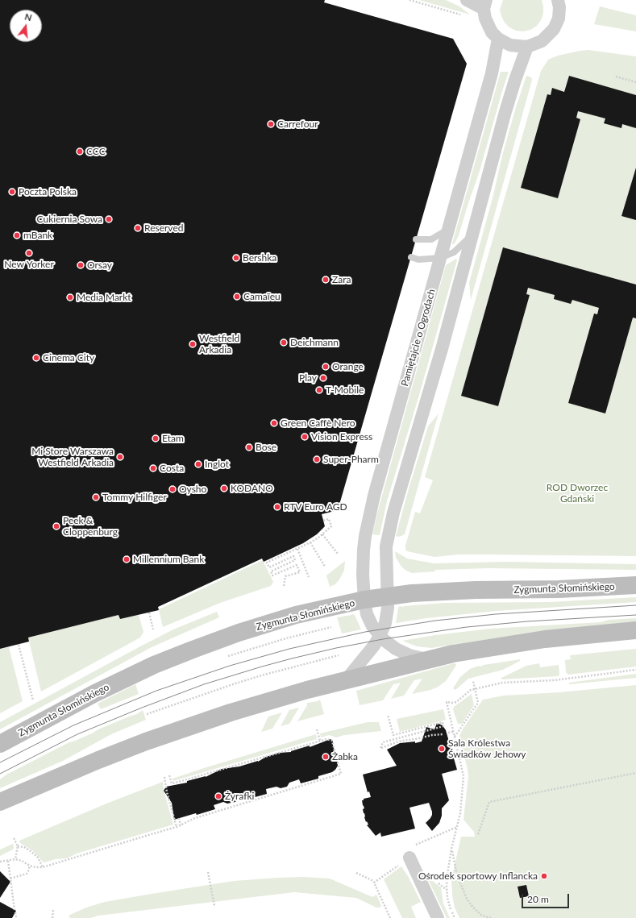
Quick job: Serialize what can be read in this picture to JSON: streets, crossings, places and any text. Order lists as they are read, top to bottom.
{
  "streets": {
    "main road": ["Zygmunta Słomińskiego"],
    "street": ["Pamiętajcie o Ogrodach"]
  },
  "crossings": [
    ["Pamiętajcie o Ogrodach", "Zygmunta Słomińskiego"]
  ],
  "parks": ["ROD Dworzec Gdański"],
  "places": [
    "Carrefour",
    "CCC",
    "Poczta Polska",
    "Cukiernia Sowa",
    "Reserved",
    "mBank",
    "New Yorker",
    "Bershka",
    "Orsay",
    "Zara",
    "Camaïeu",
    "Media Markt",
    "Deichmann",
    "Westfield Arkadia",
    "Cinema City",
    "Orange",
    "Play",
    "T-Mobile",
    "Green Caffè Nero",
    "Vision Express",
    "Etam",
    "Bose",
    "Mi Store Warszawa Westfield Arkadia",
    "Super-Pharm",
    "Inglot",
    "Costa",
    "KODANO",
    "Oysho",
    "Tommy Hilfiger",
    "RTV Euro AGD",
    "Peek & Cloppenburg",
    "Millennium Bank",
    "Sala Królestwa Świadków Jehowy",
    "Żabka",
    "Żyrafki",
    "Ośrodek sportowy Inflancka"
  ],
  "scale_bar": "20 m",
  "north": "top"
}
